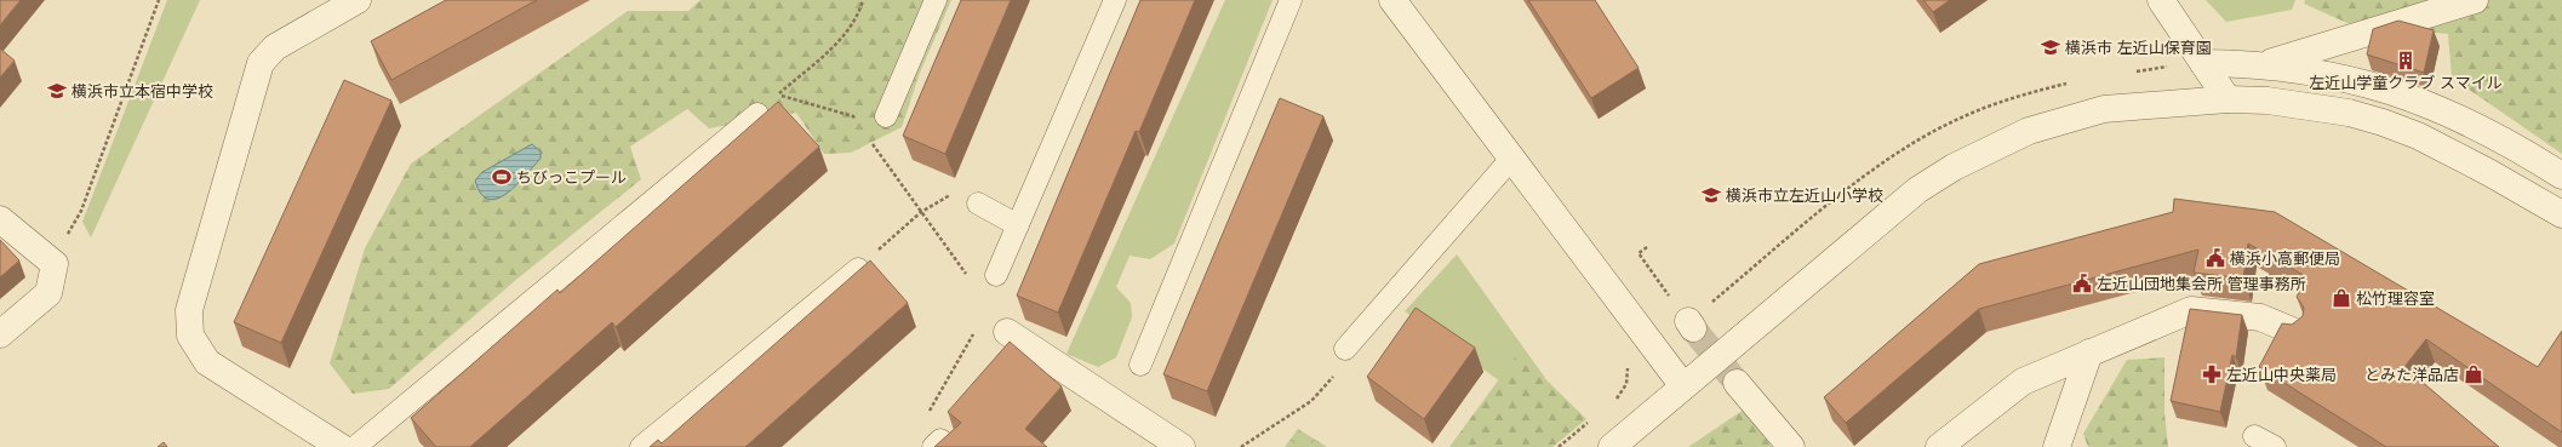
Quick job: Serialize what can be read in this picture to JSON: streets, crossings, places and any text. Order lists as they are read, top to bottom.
{
  "places": {
    "school or university": ["横浜市 左近山保育園", "横浜市立本宿中学校", "横浜市立左近山小学校"],
    "building": ["左近山学童クラブ スマイル"],
    "sports": ["ちびっこプール"],
    "public building": ["横浜小高郵便局", "左近山団地集会所 管理事務所"],
    "shop": ["松竹理容室", "とみた洋品店"],
    "pharmacy": ["左近山中央薬局"]
  }
}
